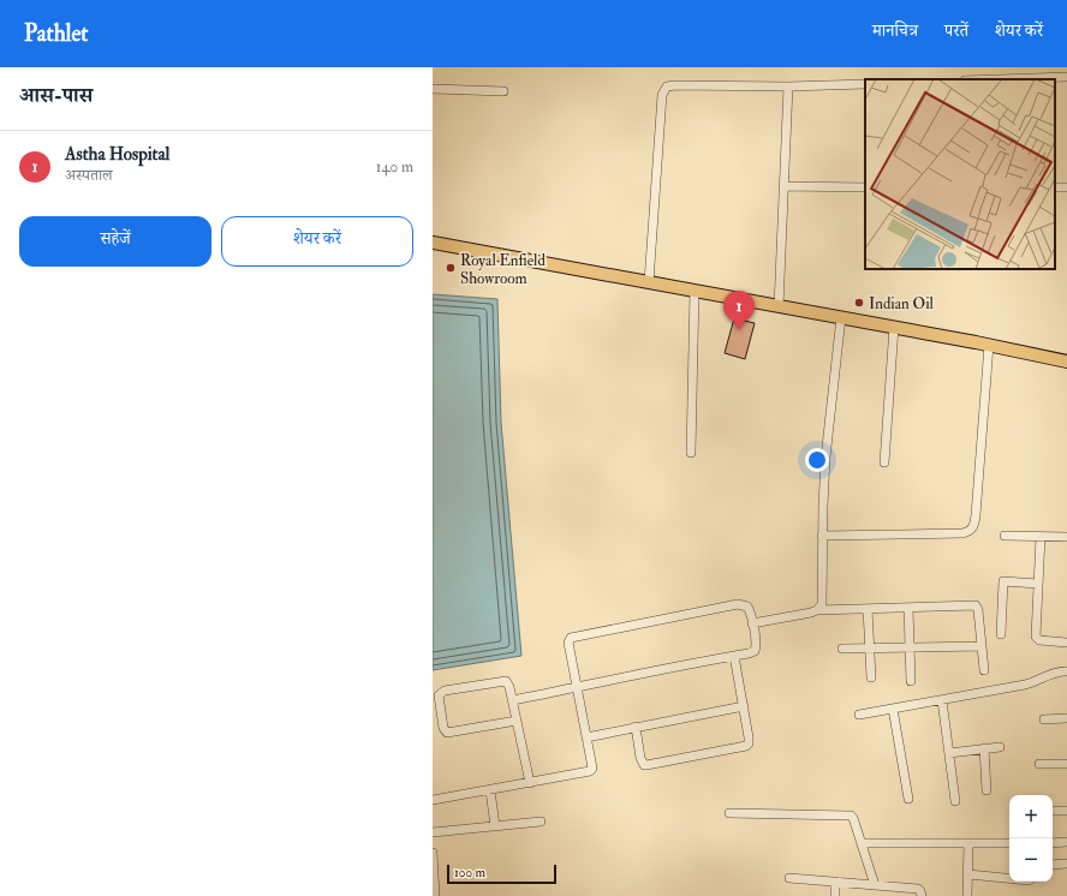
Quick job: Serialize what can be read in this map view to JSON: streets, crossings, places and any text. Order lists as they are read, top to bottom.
{
  "places": ["Royal Enfield Showroom", "Indian Oil"],
  "scale_bar": "100 m",
  "page": {
    "header": "Pathlet",
    "nav": ["मानचित्र", "परतें", "शेयर करें"],
    "heading": "आस-पास",
    "list": [
      {
        "mark": "1",
        "name": "Astha Hospital",
        "note": "अस्पताल",
        "value": "140 m"
      }
    ],
    "buttons": ["सहेजें", "शेयर करें"],
    "pins": "1",
    "map_buttons": ["+", "−"],
    "scale": "100 m"
  }
}
